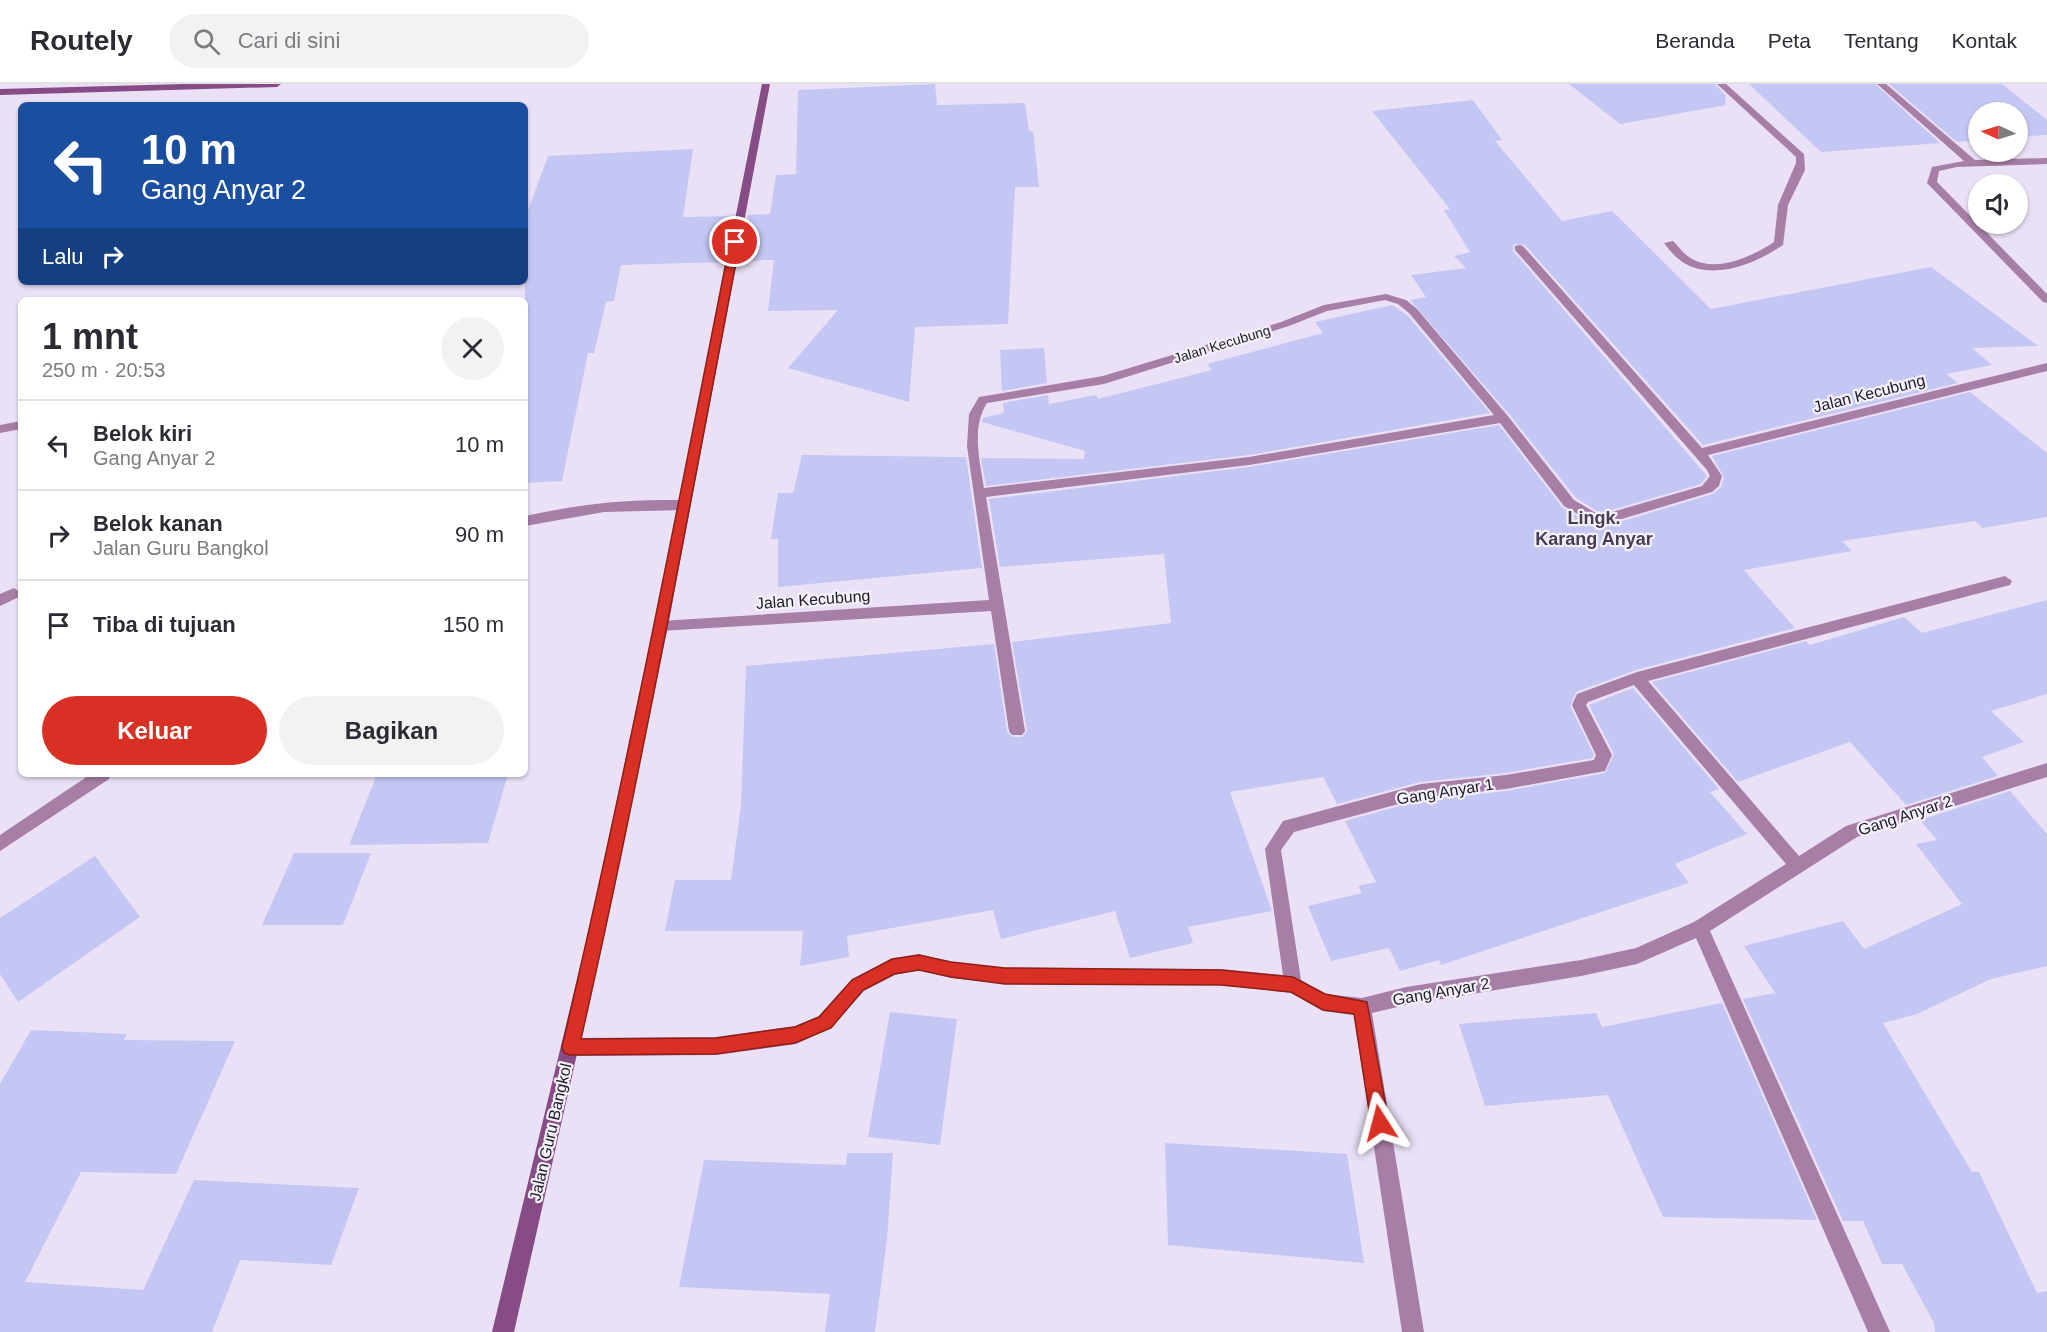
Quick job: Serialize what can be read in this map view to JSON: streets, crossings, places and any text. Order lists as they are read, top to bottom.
{
  "streets": {
    "street": [
      "Jalan Kecubung",
      "Gang Anyar 1",
      "Gang Anyar 2",
      "Jalan Guru Bangkol"
    ]
  },
  "crossings": [
    ["Jalan Kecubung", "Jalan Guru Bangkol"],
    ["Gang Anyar 1", "Gang Anyar 2"],
    ["Gang Anyar 2", "Jalan Guru Bangkol"]
  ],
  "districts": ["Lingk. Karang Anyar"],
  "north": "left",
  "page": {
    "header": "Routely",
    "search": "Cari di sini",
    "nav": [
      "Beranda",
      "Peta",
      "Tentang",
      "Kontak"
    ],
    "turn": ["10 m", "Gang Anyar 2"],
    "then": "Lalu",
    "heading": ["1 mnt", "250 m · 20:53"],
    "list": [
      {
        "name": "Belok kiri",
        "note": "Gang Anyar 2",
        "value": "10 m"
      },
      {
        "name": "Belok kanan",
        "note": "Jalan Guru Bangkol",
        "value": "90 m"
      },
      {
        "name": "Tiba di tujuan",
        "value": "150 m"
      }
    ],
    "buttons": ["Keluar", "Bagikan"]
  }
}
